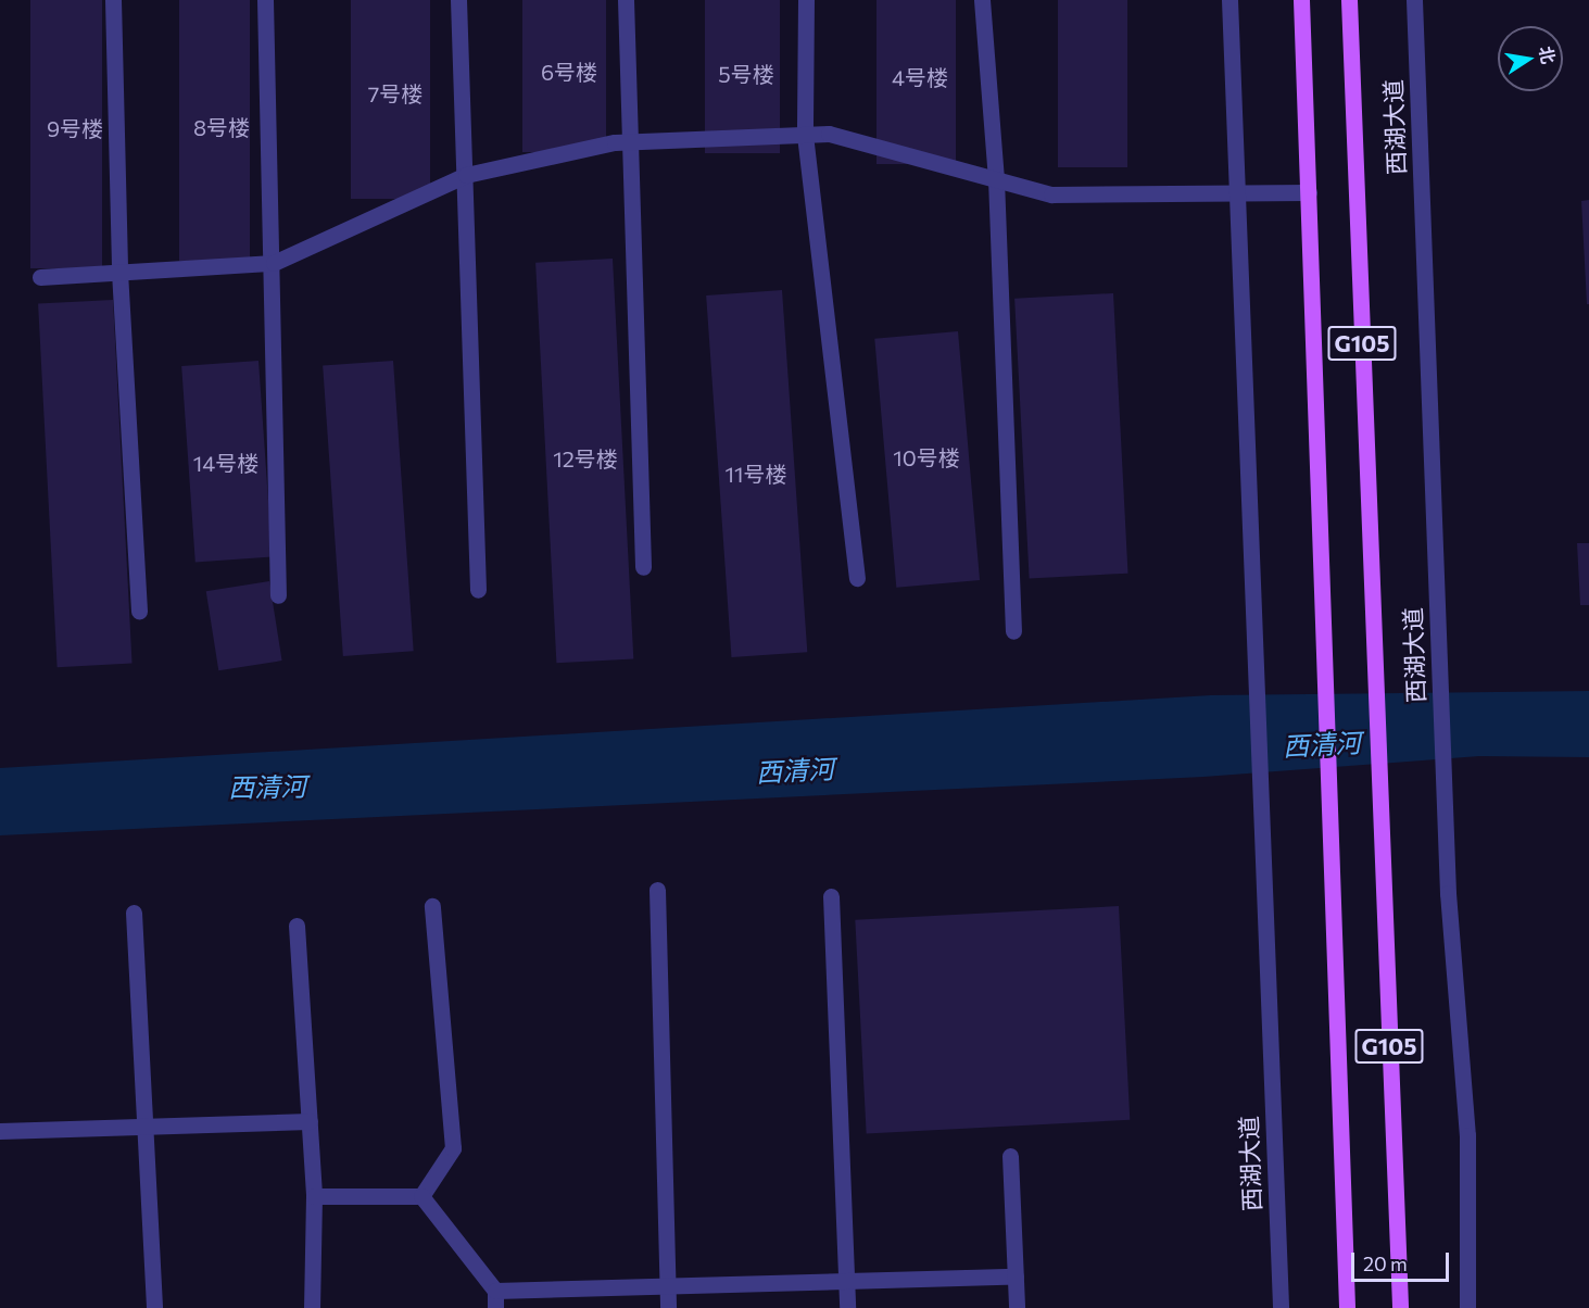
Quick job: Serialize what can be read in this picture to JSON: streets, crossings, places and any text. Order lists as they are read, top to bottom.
{
  "streets": {
    "main road": ["西湖大道", "G105"]
  },
  "water": ["西清河"],
  "house_numbers": [
    "6号楼",
    "5号楼",
    "4号楼",
    "7号楼",
    "8号楼",
    "9号楼",
    "10号楼",
    "12号楼",
    "14号楼",
    "11号楼"
  ],
  "scale_bar": "20 m",
  "north": "right"
}
